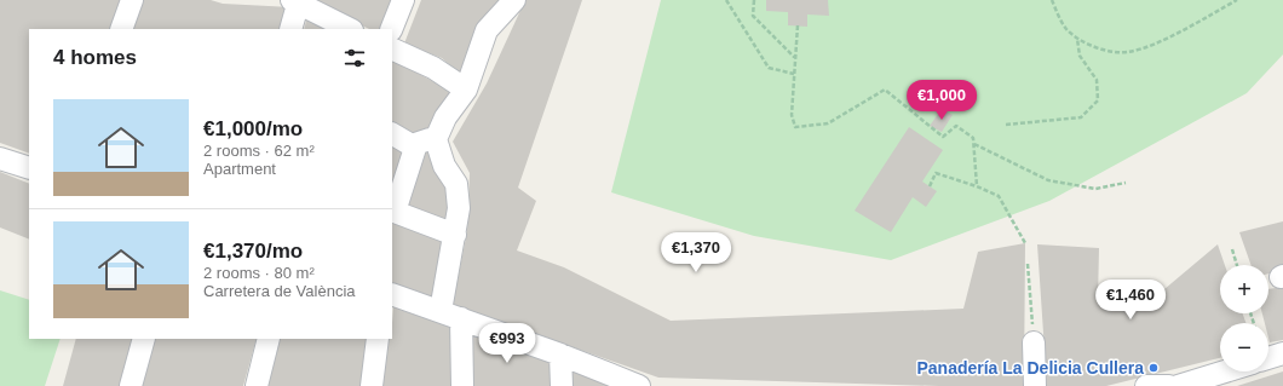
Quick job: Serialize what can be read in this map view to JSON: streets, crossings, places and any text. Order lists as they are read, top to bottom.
{
  "places": ["Panadería La Delicia Cullera"],
  "page": {
    "heading": "4 homes",
    "price": [
      "€1,000",
      "€1,370",
      "€1,460",
      "€993"
    ],
    "list": [
      {
        "name": "€1,000/mo",
        "note": "2 rooms · 62 m² · Apartment"
      },
      {
        "name": "€1,370/mo",
        "note": "2 rooms · 80 m² · Carretera de València"
      }
    ],
    "map_buttons": ["+", "−"]
  }
}
